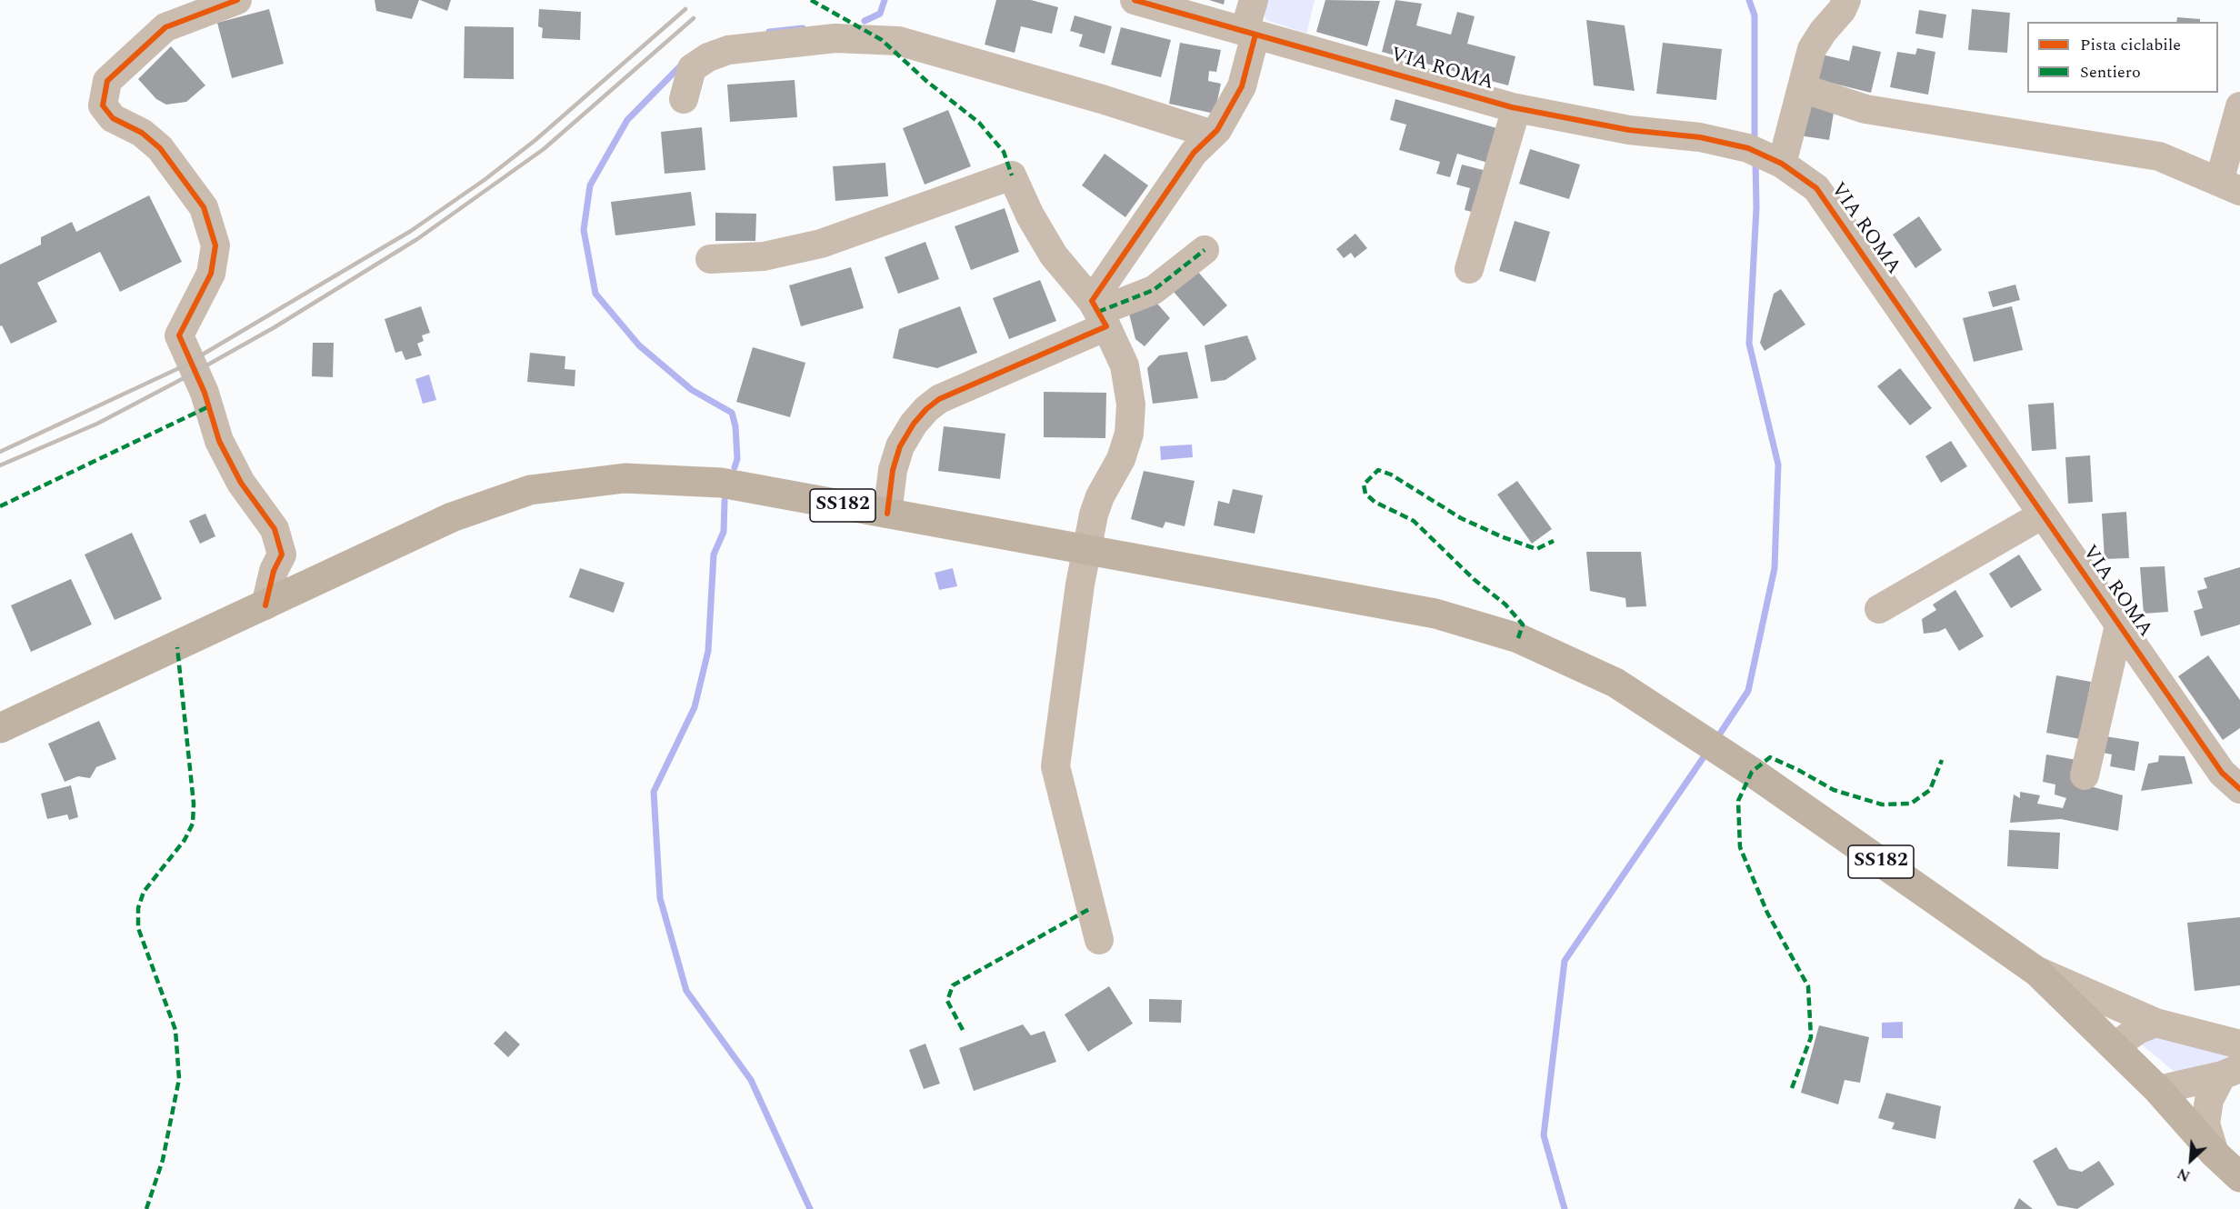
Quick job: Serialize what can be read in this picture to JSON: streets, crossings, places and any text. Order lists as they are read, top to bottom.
{
  "streets": {
    "main road": ["SS182"],
    "street": ["VIA ROMA"]
  },
  "legend": ["Pista ciclabile", "Sentiero"],
  "north": "bottom left"
}
